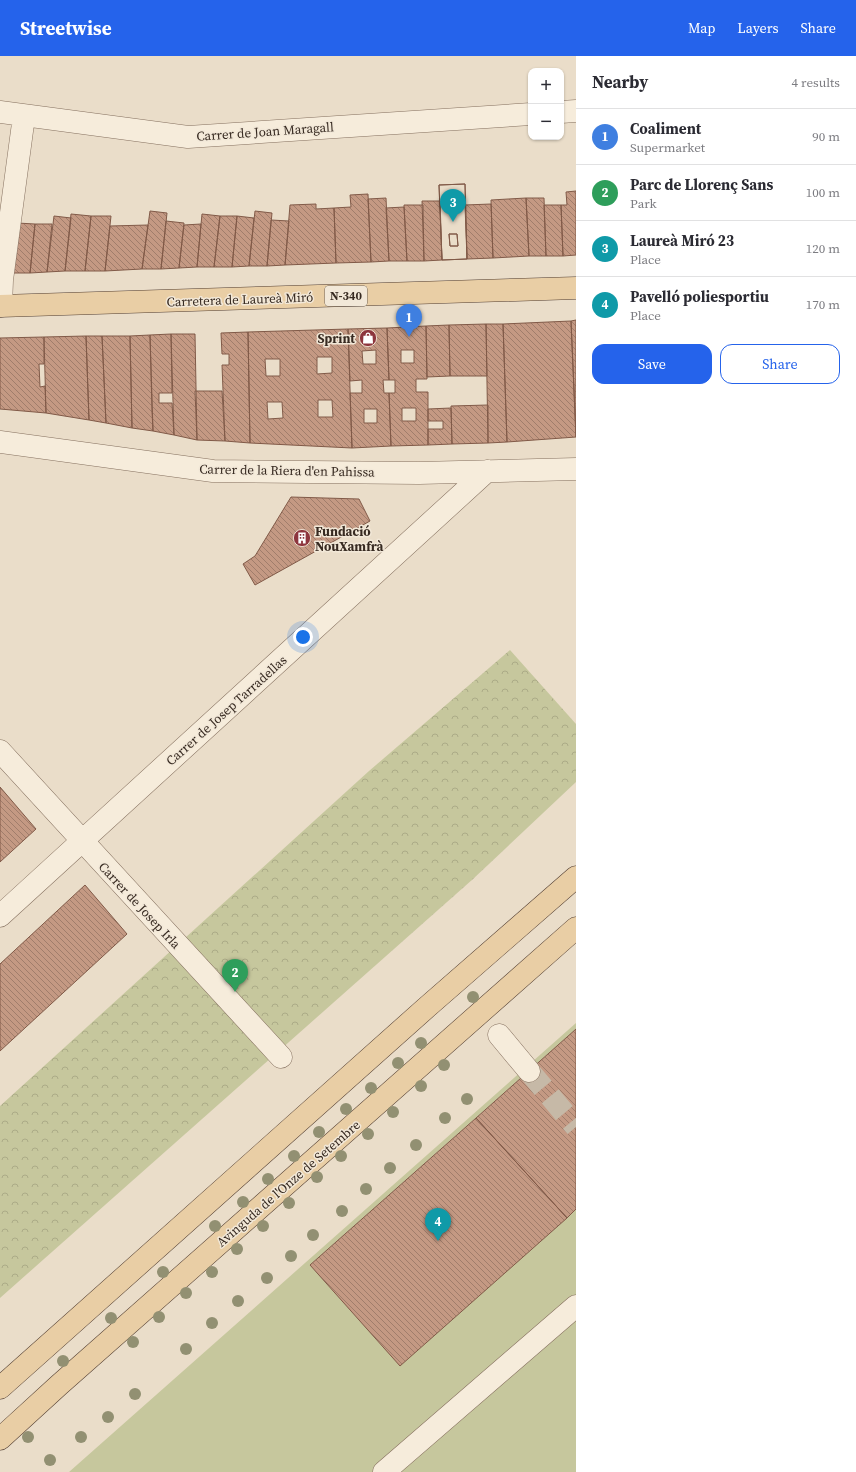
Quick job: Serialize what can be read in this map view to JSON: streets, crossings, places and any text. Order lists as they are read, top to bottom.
{
  "streets": {
    "main road": ["N-340", "Carretera de Laureà Miró", "Avinguda de l'Onze de Setembre"],
    "street": [
      "Carrer de Joan Maragall",
      "Carrer de la Riera d'en Pahissa",
      "Carrer de Josep Tarradellas",
      "Carrer de Josep Irla"
    ]
  },
  "crossings": [
    ["Carrer de la Riera d'en Pahissa", "Carrer de Josep Tarradellas"],
    ["Carrer de Josep Tarradellas", "Carrer de Josep Irla"]
  ],
  "places": {
    "shop": ["Sprint"],
    "building": ["Fundació NouXamfrà"]
  },
  "page": {
    "header": "Streetwise",
    "nav": ["Map", "Layers", "Share"],
    "heading": ["Nearby", "4 results"],
    "map_buttons": ["+", "−"],
    "list": [
      {
        "mark": "1",
        "name": "Coaliment",
        "note": "Supermarket",
        "value": "90 m"
      },
      {
        "mark": "2",
        "name": "Parc de Llorenç Sans",
        "note": "Park",
        "value": "100 m"
      },
      {
        "mark": "3",
        "name": "Laureà Miró 23",
        "note": "Place",
        "value": "120 m"
      },
      {
        "mark": "4",
        "name": "Pavelló poliesportiu",
        "note": "Place",
        "value": "170 m"
      }
    ],
    "pins": [
      "3",
      "1",
      "2",
      "4"
    ],
    "buttons": ["Save", "Share"]
  }
}
